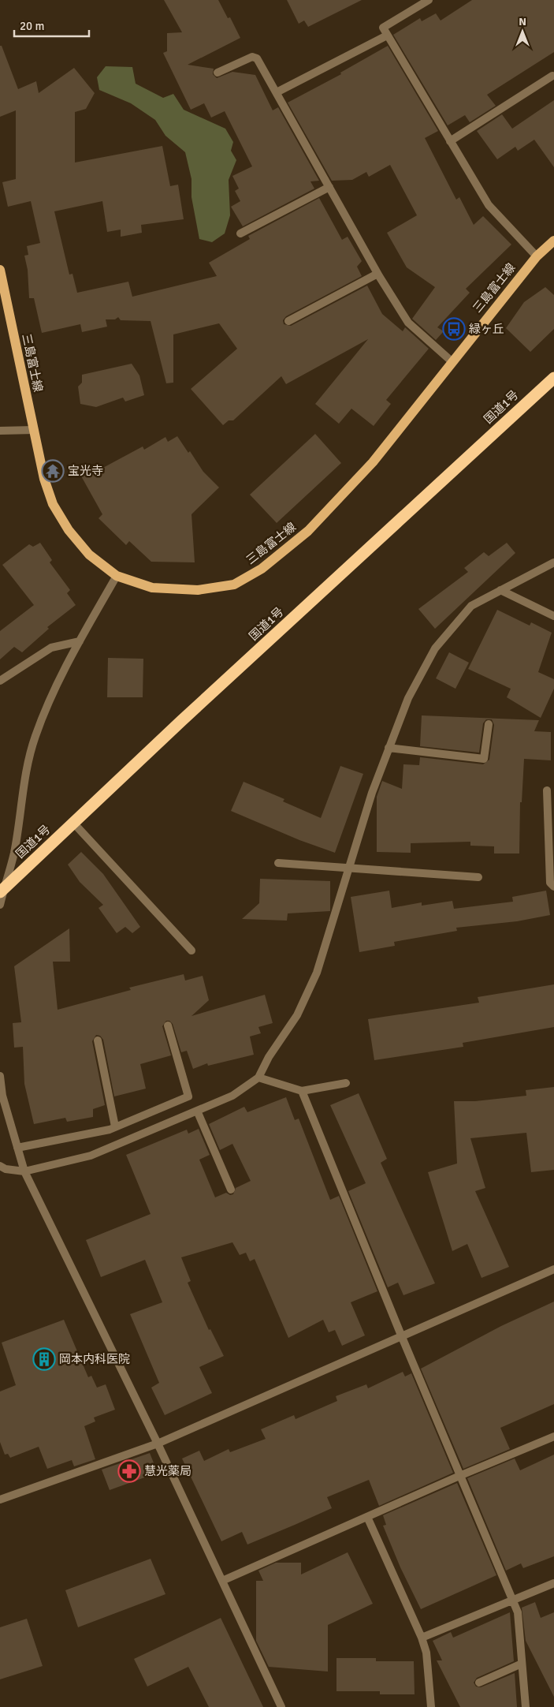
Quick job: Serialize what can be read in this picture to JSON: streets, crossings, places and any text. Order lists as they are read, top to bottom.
{
  "streets": {
    "highway": ["国道1号"],
    "main road": ["三島富士線"]
  },
  "places": {
    "bus stop": ["緑ヶ丘"],
    "temple": ["宝光寺"],
    "building": ["岡本内科医院"],
    "pharmacy": ["慧光薬局"]
  },
  "scale_bar": "20 m",
  "north": "top"
}
